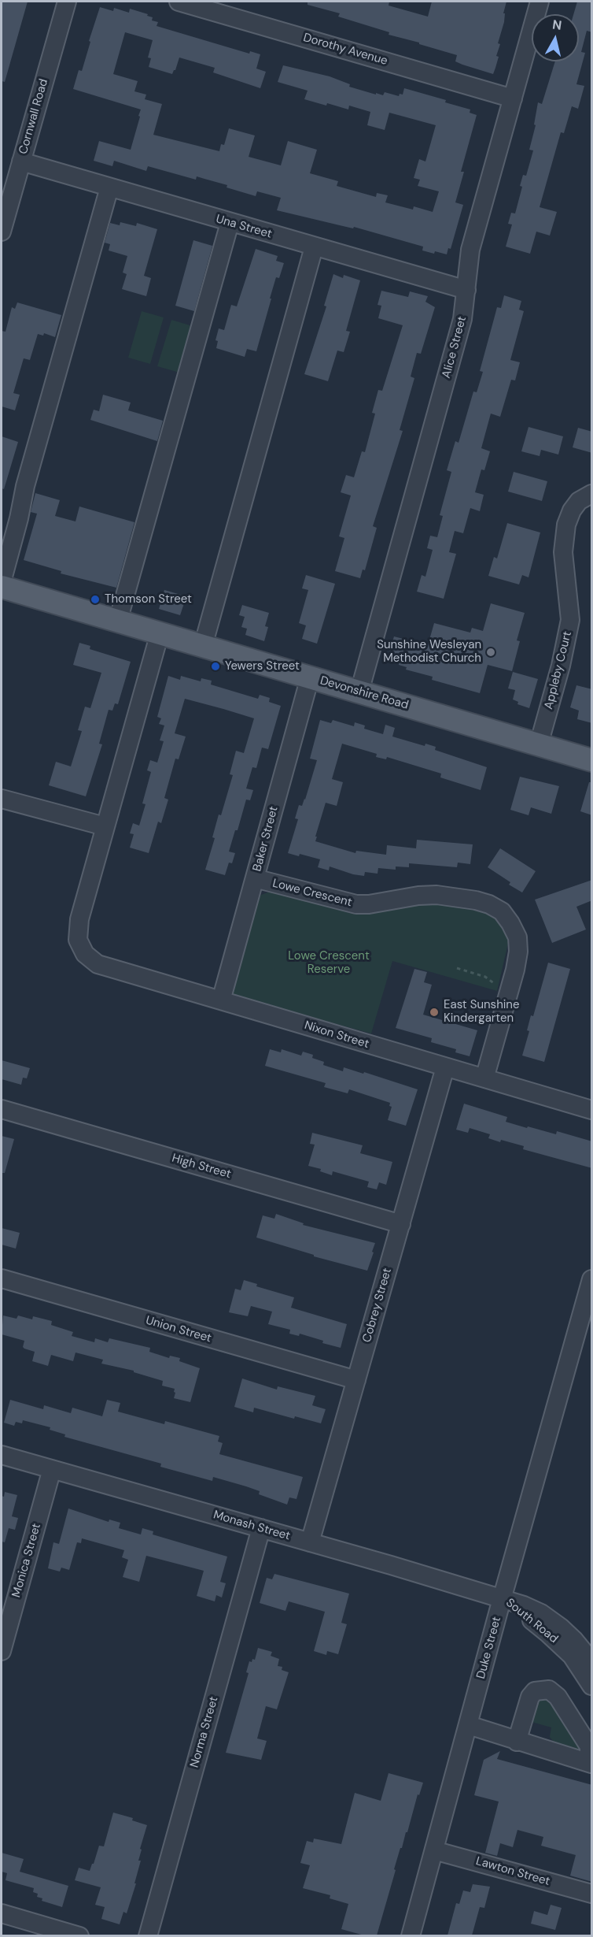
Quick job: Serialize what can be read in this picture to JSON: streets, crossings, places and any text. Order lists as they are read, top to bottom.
{
  "streets": {
    "main road": ["Devonshire Road"],
    "street": [
      "Dorothy Avenue",
      "Cornwall Road",
      "Una Street",
      "Alice Street",
      "Appleby Court",
      "Baker Street",
      "Lowe Crescent",
      "Nixon Street",
      "High Street",
      "Cobrey Street",
      "Union Street",
      "Monash Street",
      "Monica Street",
      "South Road",
      "Duke Street",
      "Norma Street",
      "Lawton Street"
    ]
  },
  "crossings": [
    ["Dorothy Avenue", "Alice Street"],
    ["Cornwall Road", "Una Street"],
    ["Una Street", "Alice Street"],
    ["Alice Street", "Devonshire Road"],
    ["Appleby Court", "Devonshire Road"],
    ["Devonshire Road", "Baker Street"],
    ["Baker Street", "Lowe Crescent"],
    ["Baker Street", "Nixon Street"],
    ["Lowe Crescent", "Nixon Street"],
    ["Nixon Street", "Cobrey Street"],
    ["High Street", "Cobrey Street"],
    ["Cobrey Street", "Union Street"],
    ["Cobrey Street", "Monash Street"],
    ["Monash Street", "Monica Street"],
    ["Monash Street", "South Road"],
    ["Monash Street", "Duke Street"],
    ["Monash Street", "Norma Street"],
    ["South Road", "Duke Street"],
    ["Duke Street", "Lawton Street"]
  ],
  "parks": ["Lowe Crescent Reserve"],
  "places": [
    "Thomson Street",
    "Sunshine Wesleyan Methodist Church",
    "Yewers Street",
    "East Sunshine Kindergarten"
  ],
  "north": "top"
}
